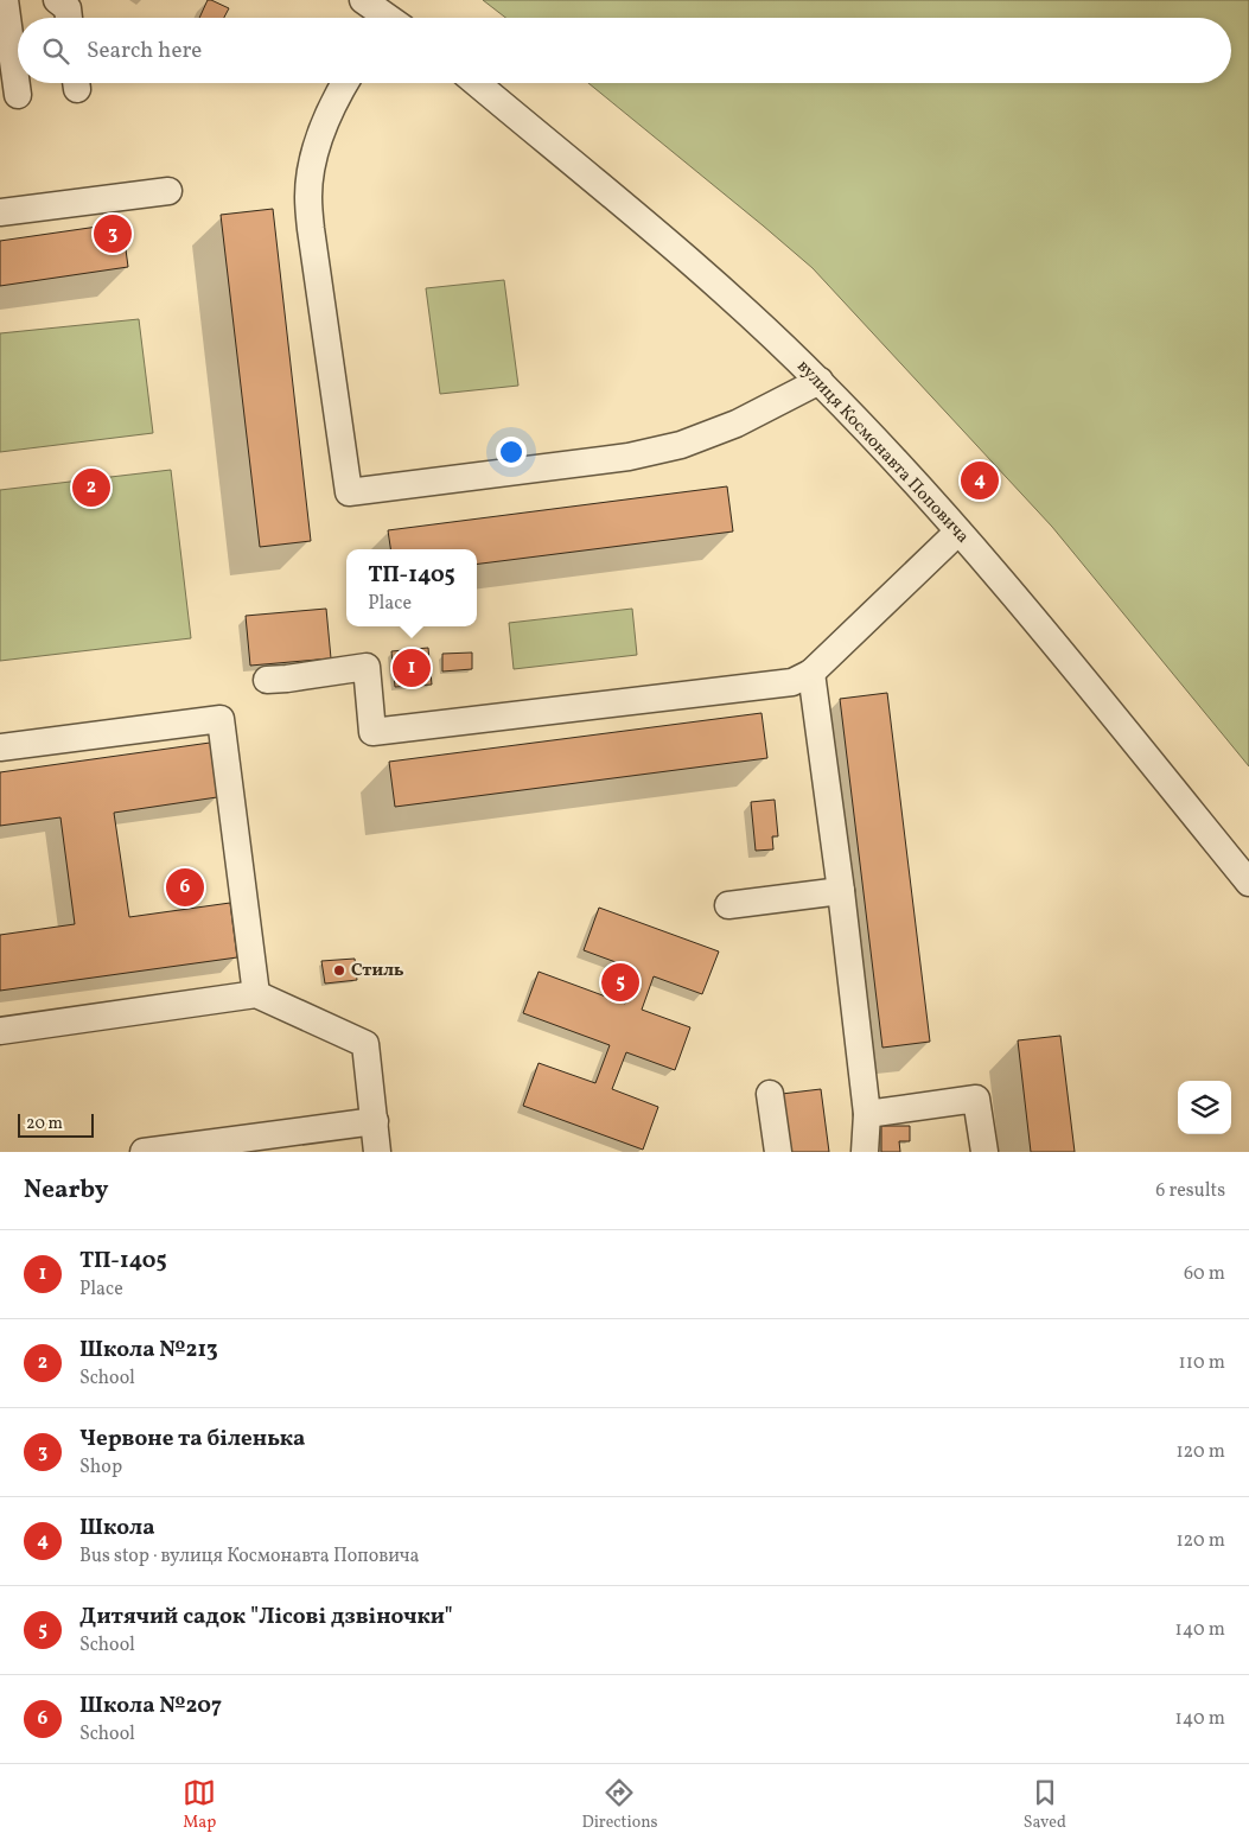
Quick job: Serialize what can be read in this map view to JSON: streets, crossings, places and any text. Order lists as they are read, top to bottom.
{
  "streets": {
    "street": ["вулиця Космонавта Поповича"]
  },
  "places": ["Стиль"],
  "scale_bar": "20 m",
  "page": {
    "search": "Search here",
    "pins": [
      "3",
      "4",
      "2",
      "1",
      "6",
      "5"
    ],
    "popup": ["ТП-1405", "Place"],
    "scale": "20 m",
    "heading": ["Nearby", "6 results"],
    "list": [
      {
        "mark": "1",
        "name": "ТП-1405",
        "note": "Place",
        "value": "60 m"
      },
      {
        "mark": "2",
        "name": "Школа №213",
        "note": "School",
        "value": "110 m"
      },
      {
        "mark": "3",
        "name": "Червоне та біленька",
        "note": "Shop",
        "value": "120 m"
      },
      {
        "mark": "4",
        "name": "Школа",
        "note": "Bus stop · вулиця Космонавта Поповича",
        "value": "120 m"
      },
      {
        "mark": "5",
        "name": "Дитячий садок \"Лісові дзвіночки\"",
        "note": "School",
        "value": "140 m"
      },
      {
        "mark": "6",
        "name": "Школа №207",
        "note": "School",
        "value": "140 m"
      }
    ],
    "nav": ["Map", "Directions", "Saved"]
  }
}
